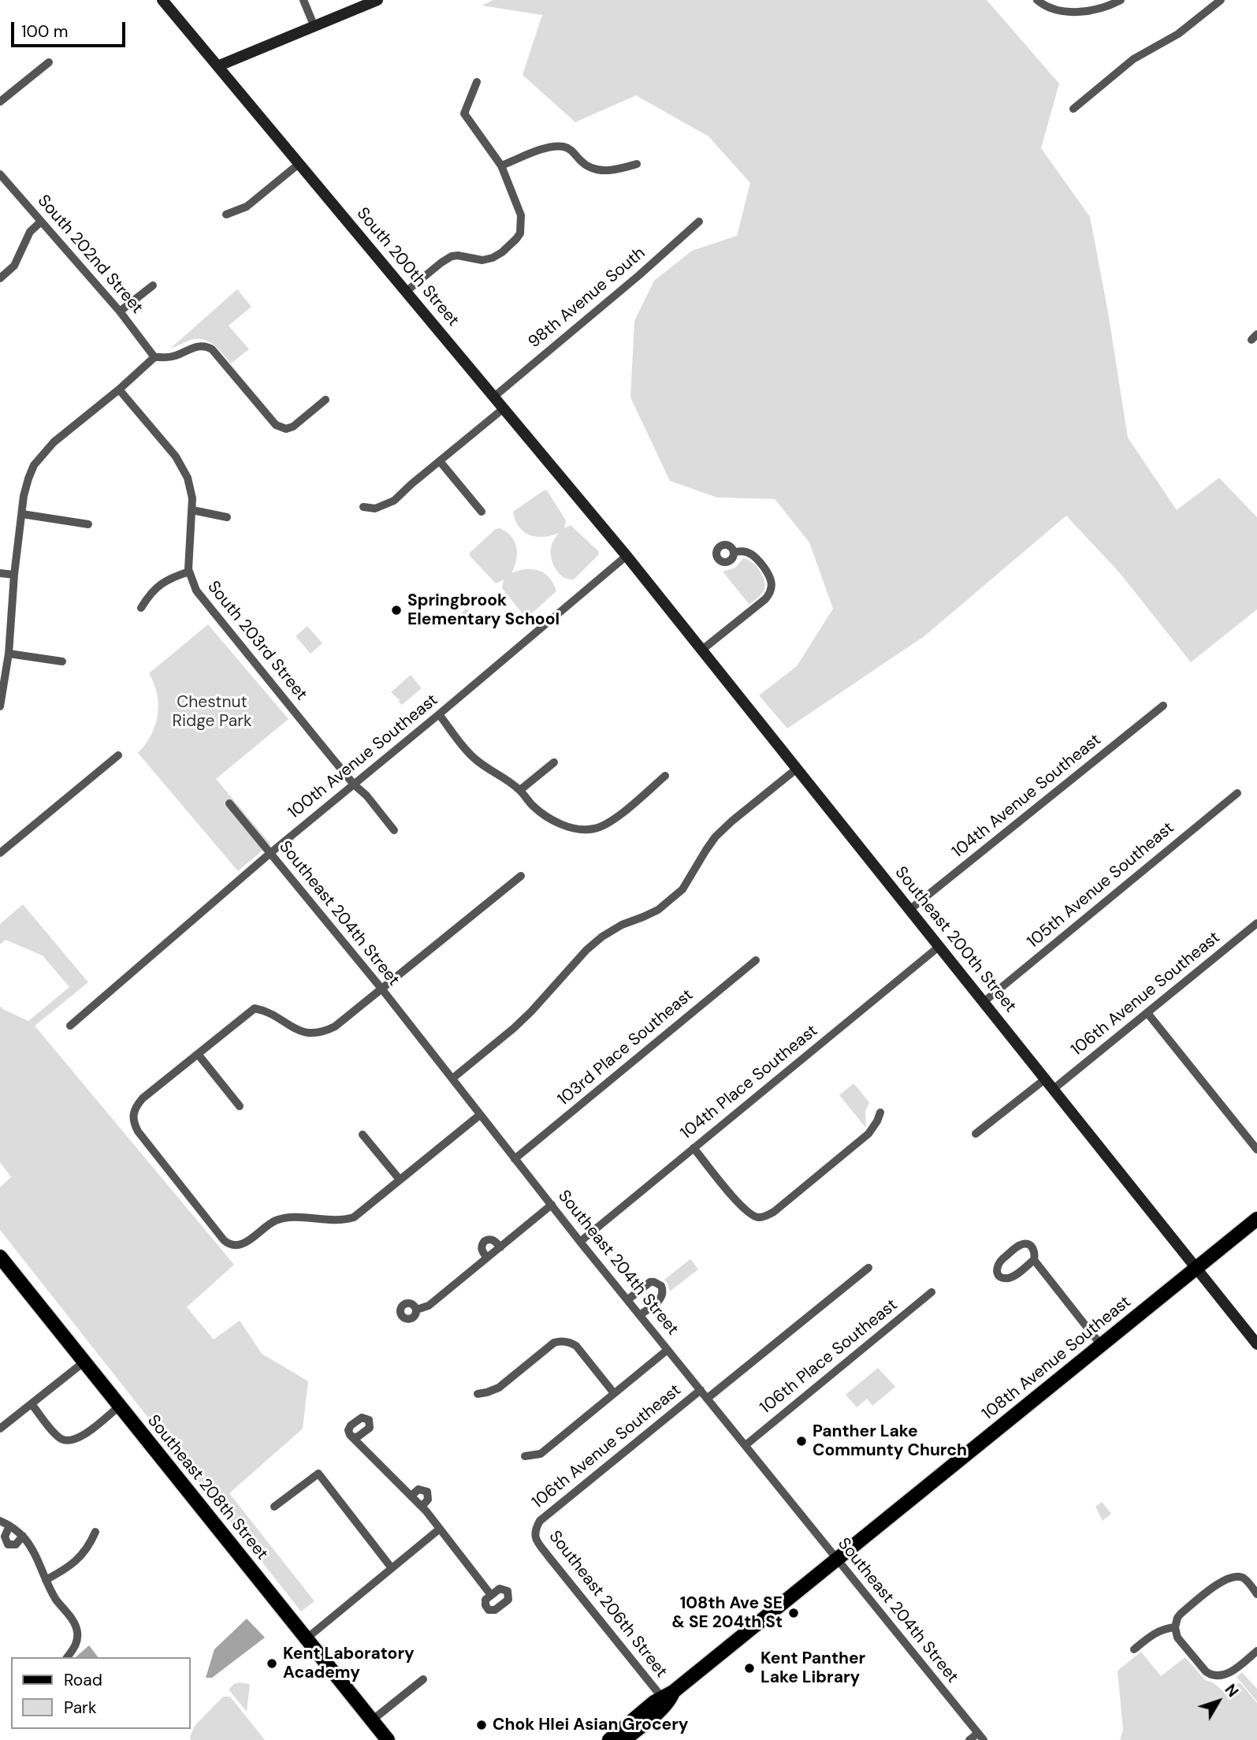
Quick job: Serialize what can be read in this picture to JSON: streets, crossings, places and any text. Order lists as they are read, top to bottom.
{
  "streets": {
    "main road": ["108th Avenue Southeast", "Southeast 208th Street"],
    "street": [
      "South 202nd Street",
      "South 200th Street",
      "98th Avenue South",
      "South 203rd Street",
      "100th Avenue Southeast",
      "104th Avenue Southeast",
      "105th Avenue Southeast",
      "Southeast 204th Street",
      "Southeast 200th Street",
      "106th Avenue Southeast",
      "103rd Place Southeast",
      "104th Place Southeast",
      "106th Place Southeast",
      "Southeast 206th Street"
    ]
  },
  "crossings": [
    ["South 200th Street", "98th Avenue South"],
    ["South 200th Street", "100th Avenue Southeast"],
    ["South 200th Street", "Southeast 200th Street"],
    ["South 203rd Street", "100th Avenue Southeast"],
    ["100th Avenue Southeast", "Southeast 204th Street"],
    ["100th Avenue Southeast", "Southeast 200th Street"],
    ["104th Avenue Southeast", "Southeast 200th Street"],
    ["105th Avenue Southeast", "Southeast 200th Street"],
    ["Southeast 204th Street", "106th Avenue Southeast"],
    ["Southeast 204th Street", "103rd Place Southeast"],
    ["Southeast 204th Street", "104th Place Southeast"],
    ["Southeast 204th Street", "106th Place Southeast"],
    ["Southeast 204th Street", "108th Avenue Southeast"],
    ["Southeast 200th Street", "106th Avenue Southeast"],
    ["Southeast 200th Street", "104th Place Southeast"],
    ["Southeast 200th Street", "108th Avenue Southeast"],
    ["106th Avenue Southeast", "Southeast 206th Street"],
    ["108th Avenue Southeast", "Southeast 206th Street"]
  ],
  "parks": ["Chestnut Ridge Park"],
  "places": [
    "Springbrook Elementary School",
    "Panther Lake Communty Church",
    "108th Ave SE & SE 204th St",
    "Kent Laboratory Academy",
    "Kent Panther Lake Library",
    "Chok Hlei Asian Grocery"
  ],
  "legend": ["Road", "Park"],
  "scale_bar": "100 m",
  "north": "top right"
}
